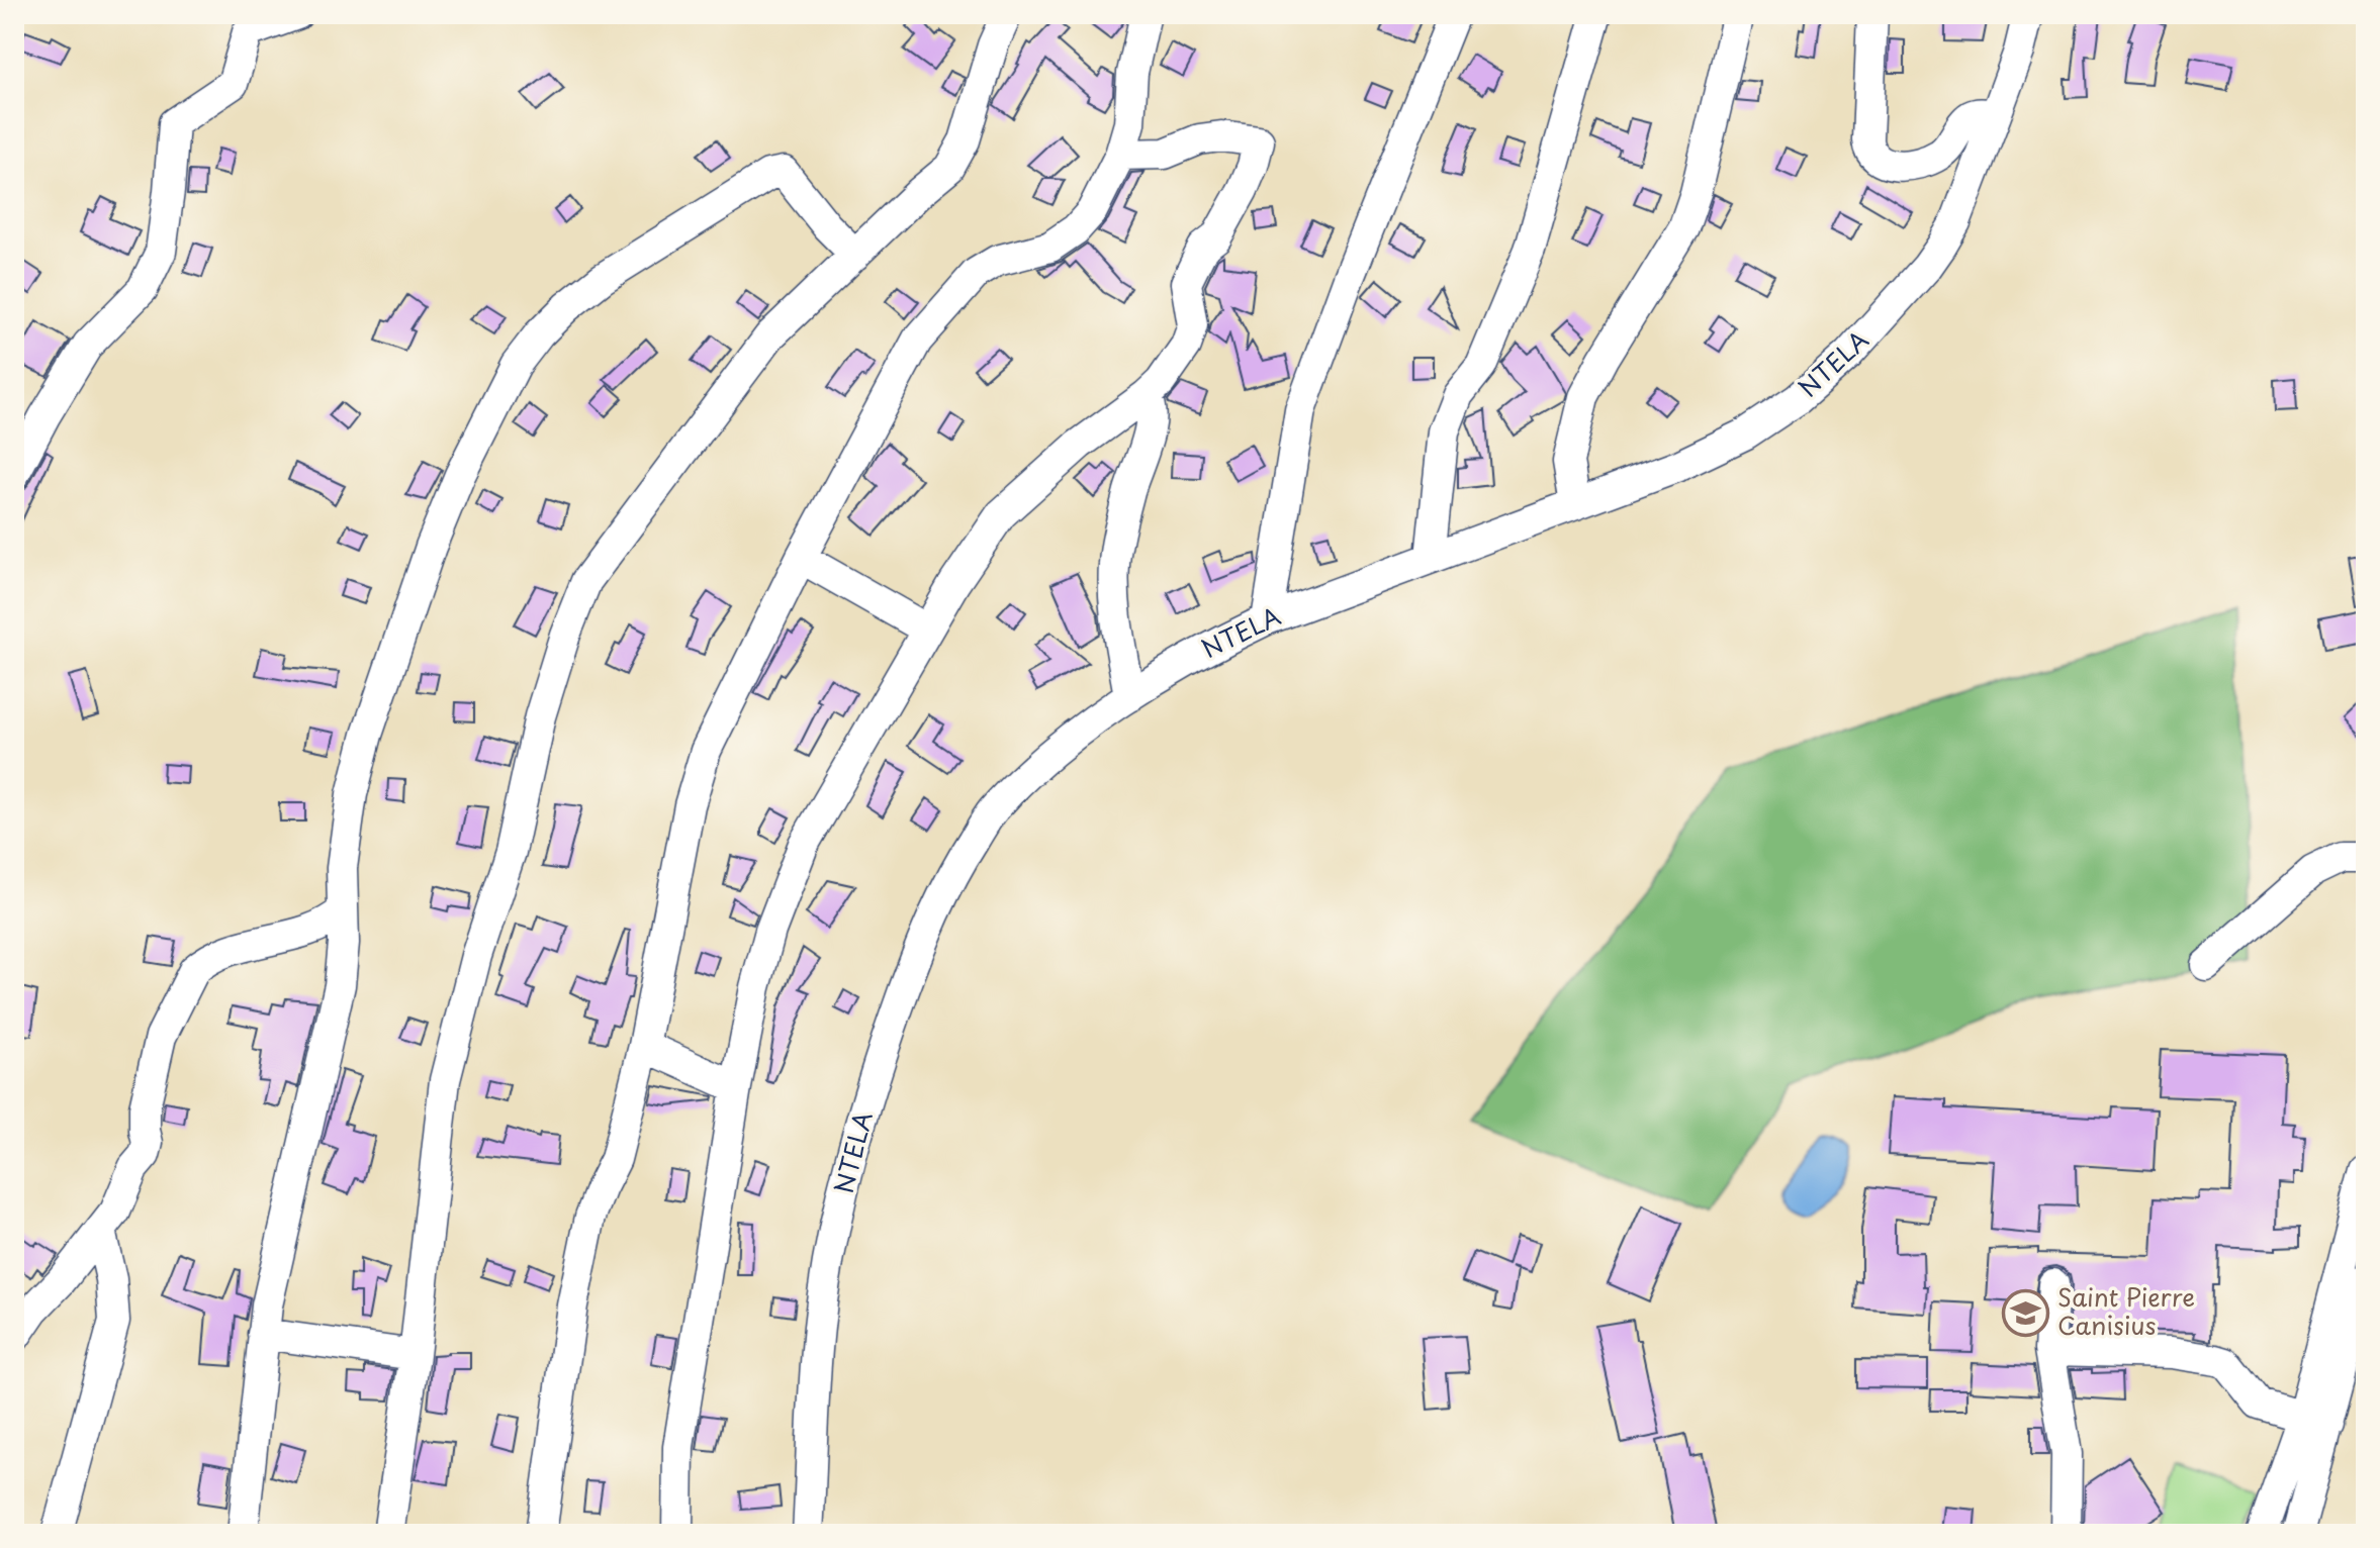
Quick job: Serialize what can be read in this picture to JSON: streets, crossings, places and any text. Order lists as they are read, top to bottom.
{
  "streets": {
    "street": ["NTELA"]
  },
  "places": {
    "school or university": ["Saint Pierre Canisius"]
  }
}
